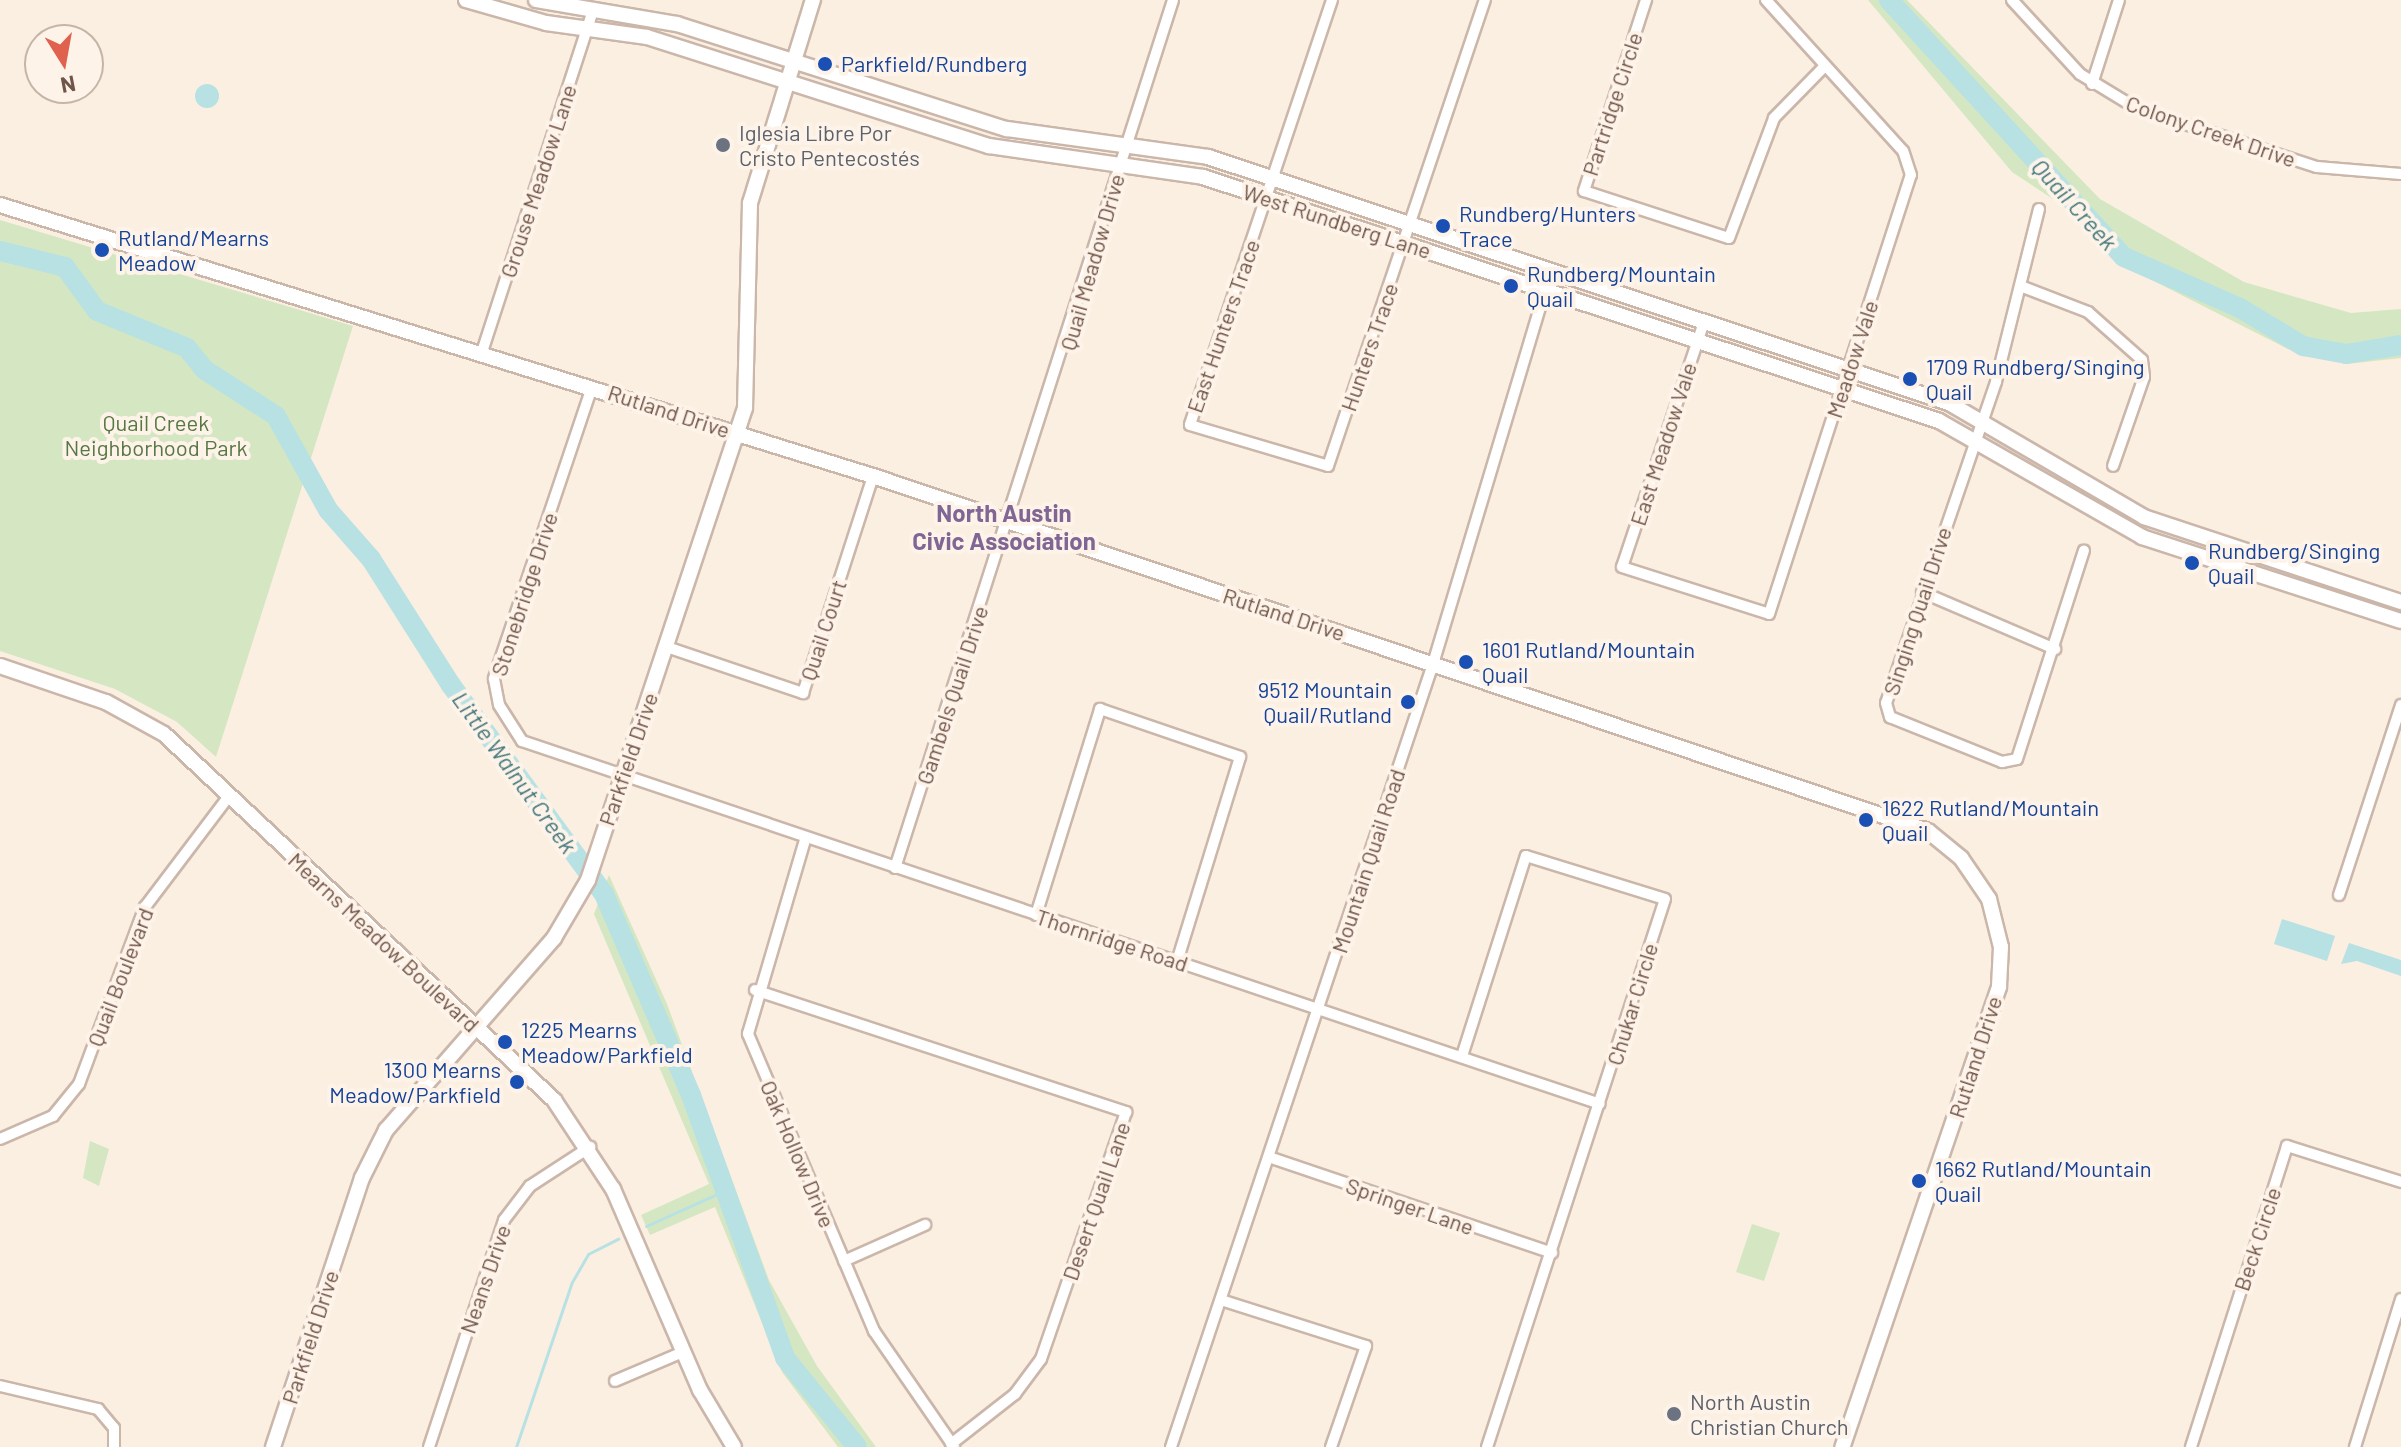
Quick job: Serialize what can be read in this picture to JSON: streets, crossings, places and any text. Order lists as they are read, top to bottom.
{
  "streets": {
    "street": [
      "Partridge Circle",
      "Colony Creek Drive",
      "Grouse Meadow Lane",
      "West Rundberg Lane",
      "Quail Meadow Drive",
      "East Hunters Trace",
      "Hunters Trace",
      "Meadow Vale",
      "Rutland Drive",
      "East Meadow Vale",
      "Stonebridge Drive",
      "Singing Quail Drive",
      "Quail Court",
      "Gambels Quail Drive",
      "Parkfield Drive",
      "Mountain Quail Road",
      "Thornridge Road",
      "Mearns Meadow Boulevard",
      "Quail Boulevard",
      "Chukar Circle",
      "Oak Hollow Drive",
      "Desert Quail Lane",
      "Springer Lane",
      "Beck Circle",
      "Neans Drive"
    ]
  },
  "crossings": [
    ["Partridge Circle", "Meadow Vale"],
    ["Grouse Meadow Lane", "West Rundberg Lane"],
    ["Grouse Meadow Lane", "Rutland Drive"],
    ["West Rundberg Lane", "Quail Meadow Drive"],
    ["West Rundberg Lane", "East Hunters Trace"],
    ["West Rundberg Lane", "Hunters Trace"],
    ["West Rundberg Lane", "Meadow Vale"],
    ["West Rundberg Lane", "East Meadow Vale"],
    ["West Rundberg Lane", "Singing Quail Drive"],
    ["West Rundberg Lane", "Parkfield Drive"],
    ["West Rundberg Lane", "Mountain Quail Road"],
    ["Quail Meadow Drive", "Rutland Drive"],
    ["Quail Meadow Drive", "Gambels Quail Drive"],
    ["East Hunters Trace", "Hunters Trace"],
    ["Meadow Vale", "East Meadow Vale"],
    ["Rutland Drive", "Stonebridge Drive"],
    ["Rutland Drive", "Quail Court"],
    ["Rutland Drive", "Gambels Quail Drive"],
    ["Rutland Drive", "Parkfield Drive"],
    ["Rutland Drive", "Mountain Quail Road"],
    ["Stonebridge Drive", "Parkfield Drive"],
    ["Stonebridge Drive", "Thornridge Road"],
    ["Quail Court", "Parkfield Drive"],
    ["Gambels Quail Drive", "Thornridge Road"],
    ["Parkfield Drive", "Thornridge Road"],
    ["Parkfield Drive", "Mearns Meadow Boulevard"],
    ["Mountain Quail Road", "Thornridge Road"],
    ["Mountain Quail Road", "Springer Lane"],
    ["Thornridge Road", "Chukar Circle"],
    ["Thornridge Road", "Oak Hollow Drive"],
    ["Mearns Meadow Boulevard", "Quail Boulevard"],
    ["Mearns Meadow Boulevard", "Neans Drive"],
    ["Chukar Circle", "Springer Lane"],
    ["Oak Hollow Drive", "Desert Quail Lane"]
  ],
  "districts": ["North Austin Civic Association"],
  "water": ["Quail Creek", "Little Walnut Creek"],
  "parks": ["Quail Creek Neighborhood Park"],
  "places": [
    "Parkfield/Rundberg",
    "Iglesia Libre Por Cristo Pentecostés",
    "Rundberg/Hunters Trace",
    "Rutland/Mearns Meadow",
    "Rundberg/Mountain Quail",
    "1709 Rundberg/Singing Quail",
    "Rundberg/Singing Quail",
    "1601 Rutland/Mountain Quail",
    "9512 Mountain Quail/Rutland",
    "1622 Rutland/Mountain Quail",
    "1225 Mearns Meadow/Parkfield",
    "1300 Mearns Meadow/Parkfield",
    "1662 Rutland/Mountain Quail",
    "North Austin Christian Church"
  ],
  "north": "bottom"
}
